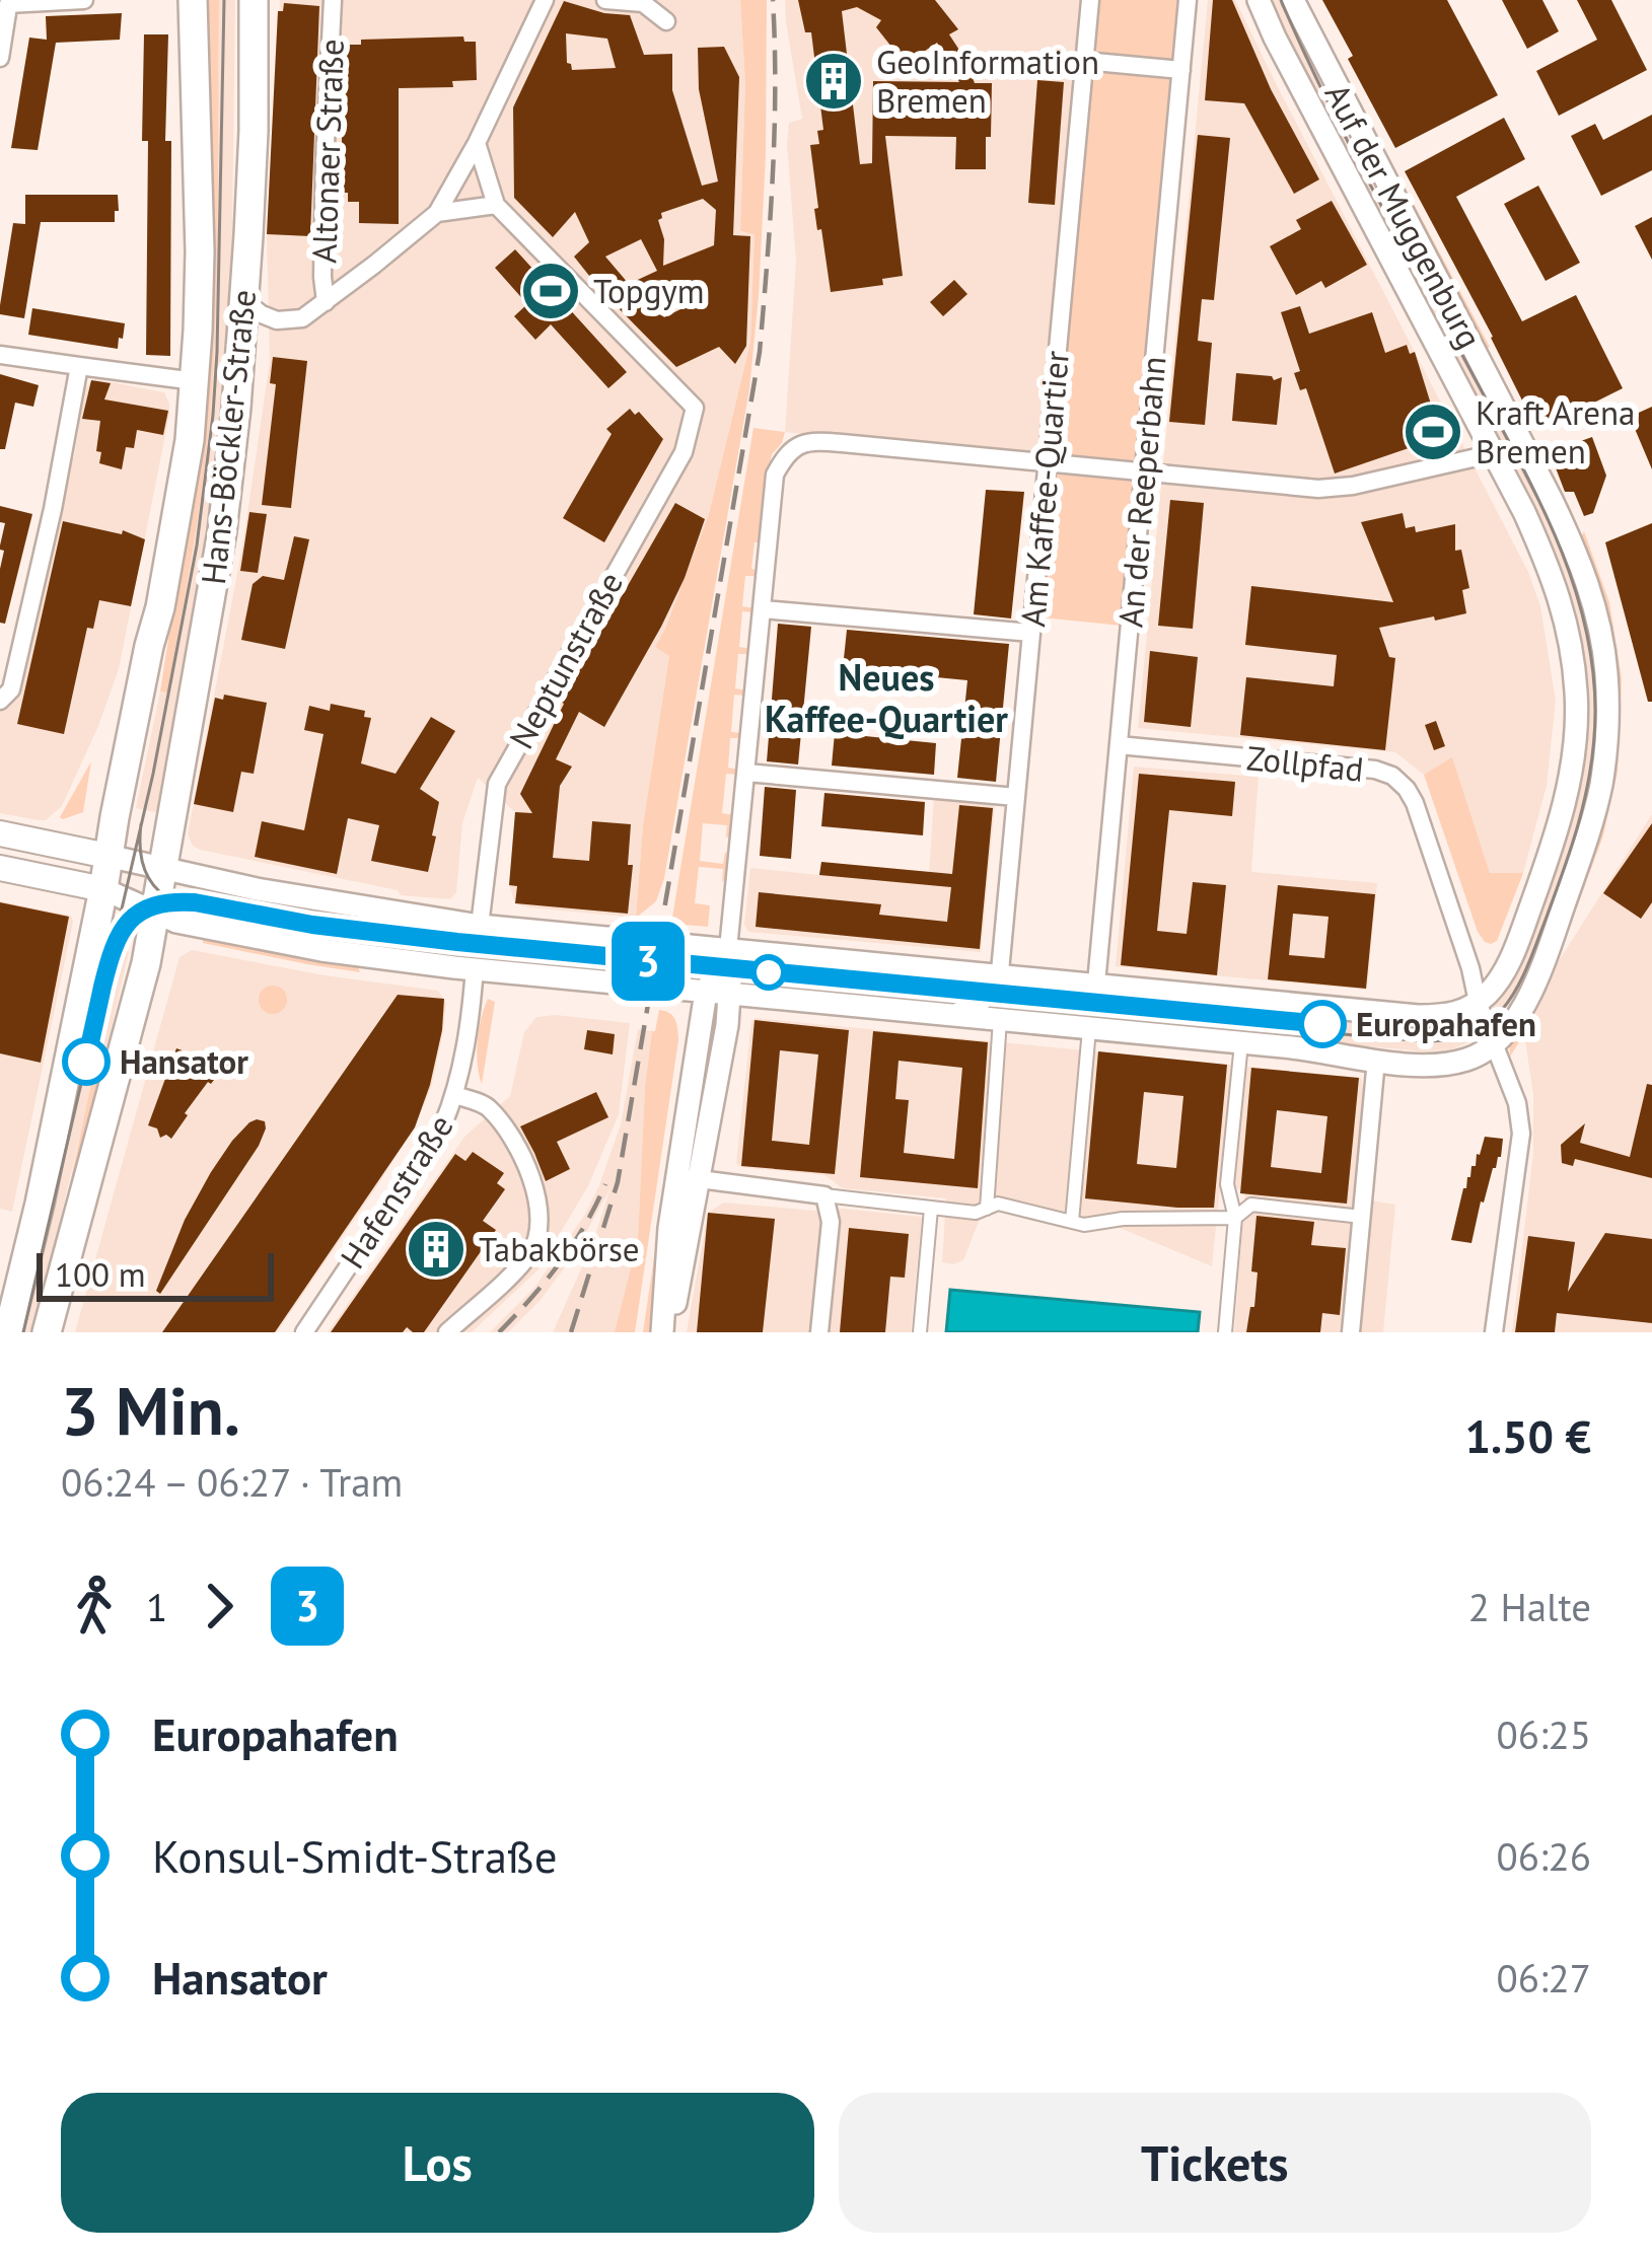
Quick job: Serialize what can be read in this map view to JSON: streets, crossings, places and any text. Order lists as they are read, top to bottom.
{
  "streets": {
    "main road": ["Hans-Böckler-Straße"],
    "street": [
      "Altonaer Straße",
      "Auf der Muggenburg",
      "Am Kaffee-Quartier",
      "An der Reeperbahn",
      "Neptunstraße",
      "Zollpfad",
      "Hafenstraße"
    ]
  },
  "crossings": [
    ["Auf der Muggenburg", "Zollpfad"],
    ["An der Reeperbahn", "Zollpfad"]
  ],
  "districts": ["Neues Kaffee-Quartier"],
  "places": {
    "building": ["GeoInformation Bremen", "Tabakbörse"],
    "sports": ["Topgym", "Kraft Arena Bremen"],
    "other": ["Europahafen", "Hansator"]
  },
  "lines": ["tram line 3"],
  "scale_bar": "100 m",
  "page": {
    "on_map": "3",
    "scale": "100 m",
    "heading": ["3 Min.", "06:24 – 06:27 · Tram", "1.50 €"],
    "legs": ["1", "3", "2 Halte"],
    "list": [
      {
        "name": "Europahafen",
        "value": "06:25"
      },
      {
        "name": "Konsul-Smidt-Straße",
        "value": "06:26"
      },
      {
        "name": "Hansator",
        "value": "06:27"
      }
    ],
    "buttons": ["Los", "Tickets"]
  }
}
